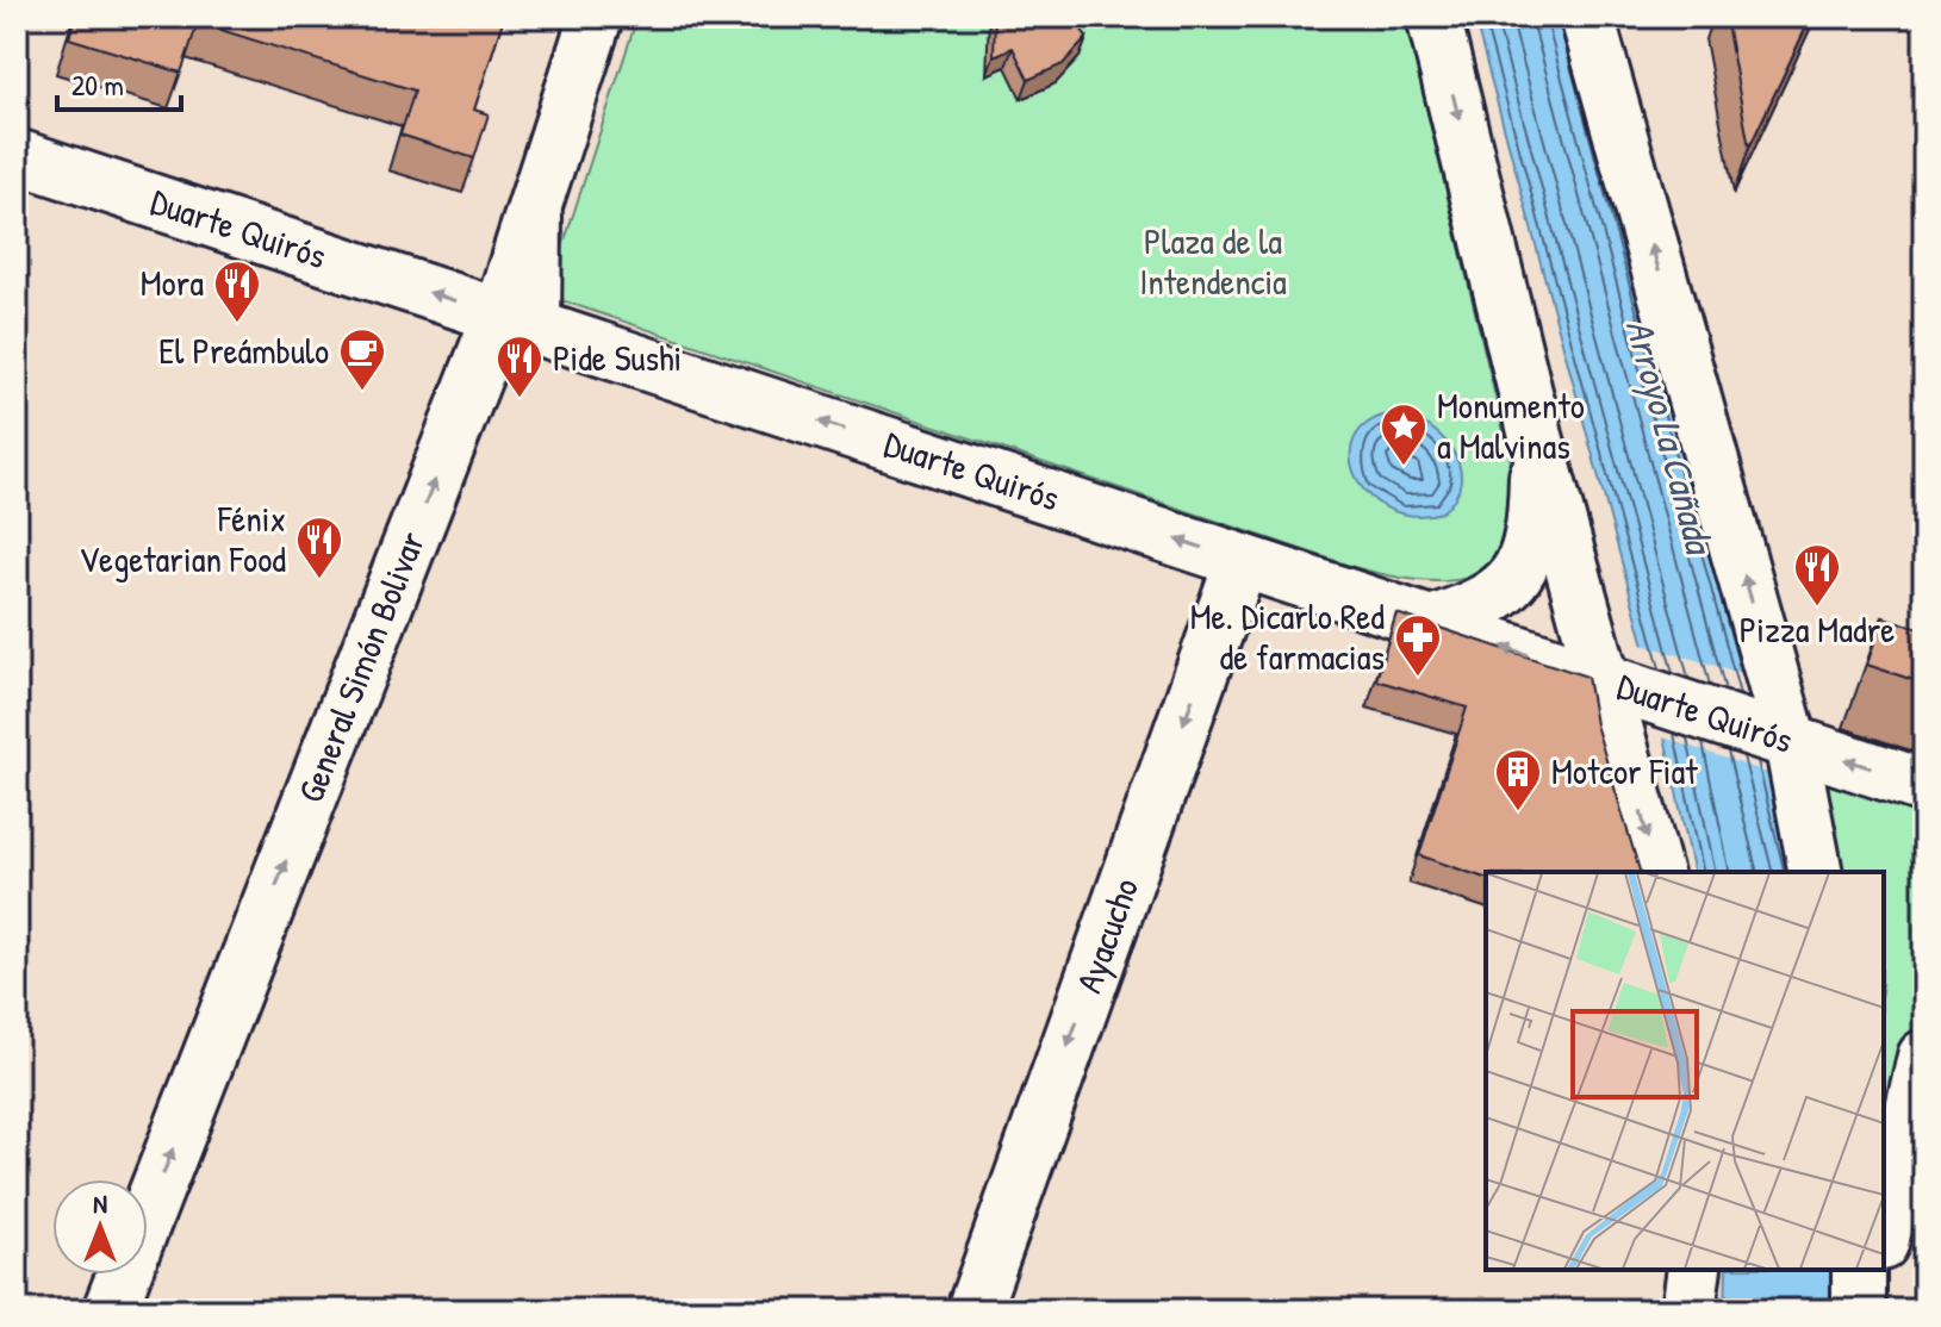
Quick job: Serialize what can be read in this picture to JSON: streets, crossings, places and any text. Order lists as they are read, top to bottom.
{
  "streets": {
    "main road": ["Duarte Quirós", "General Simón Bolivar", "Ayacucho"]
  },
  "crossings": [
    ["Duarte Quirós", "General Simón Bolivar"],
    ["Duarte Quirós", "Ayacucho"]
  ],
  "one_way": ["Duarte Quirós", "General Simón Bolivar", "Ayacucho"],
  "water": ["Arroyo La Cañada"],
  "parks": ["Plaza de la Intendencia"],
  "places": {
    "restaurant": [
      "Mora",
      "Pide Sushi",
      "Fénix Vegetarian Food",
      "Pizza Madre"
    ],
    "cafe": ["El Preámbulo"],
    "place": ["Monumento a Malvinas"],
    "pharmacy": ["Me. Dicarlo Red de farmacias"],
    "building": ["Motcor Fiat"]
  },
  "scale_bar": "20 m",
  "north": "top"
}
